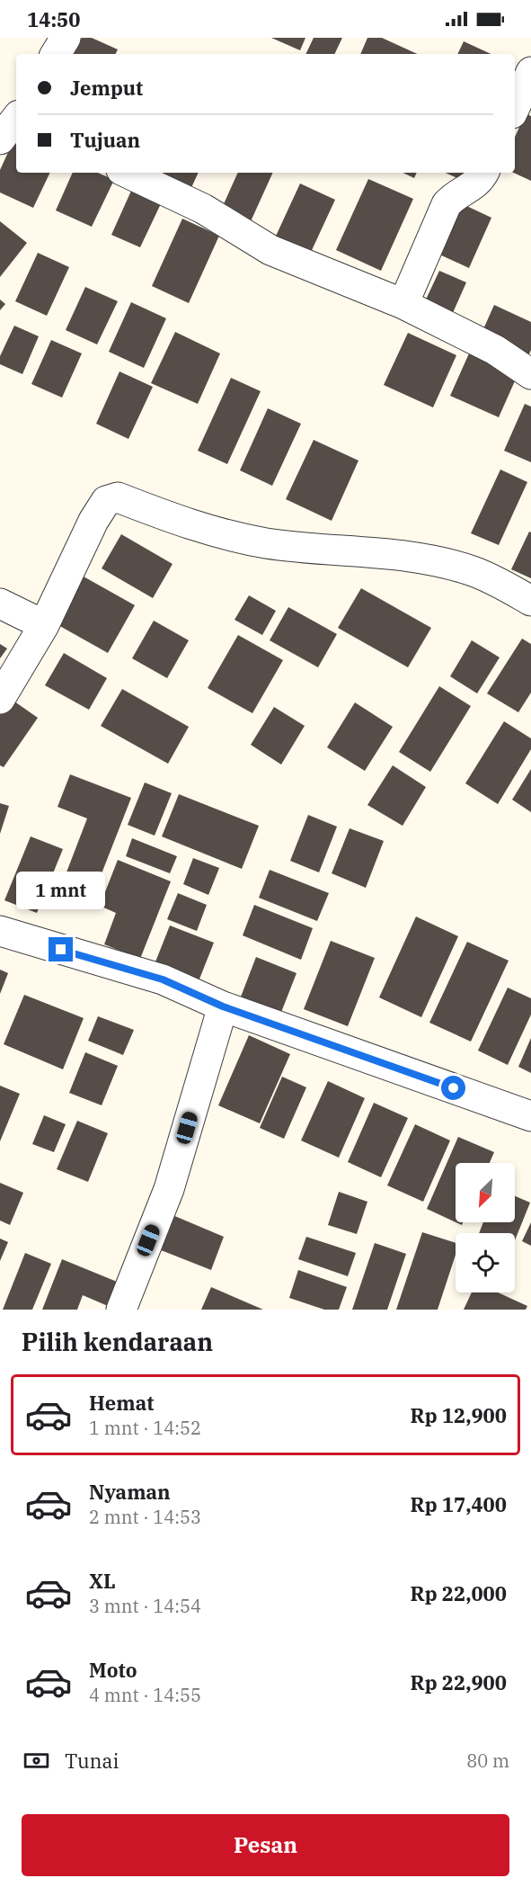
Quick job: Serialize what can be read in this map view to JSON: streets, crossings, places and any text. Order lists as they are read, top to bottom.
{
  "north": "bottom left",
  "page": {
    "status": "14:50",
    "banner": ["Jemput", "Tujuan"],
    "bubble": "1 mnt",
    "heading": "Pilih kendaraan",
    "list": [
      {
        "name": "Hemat",
        "note": "1 mnt · 14:52",
        "value": "Rp 12,900"
      },
      {
        "name": "Nyaman",
        "note": "2 mnt · 14:53",
        "value": "Rp 17,400"
      },
      {
        "name": "XL",
        "note": "3 mnt · 14:54",
        "value": "Rp 22,000"
      },
      {
        "name": "Moto",
        "note": "4 mnt · 14:55",
        "value": "Rp 22,900"
      }
    ],
    "pay": ["Tunai", "80 m"],
    "buttons": "Pesan"
  }
}
